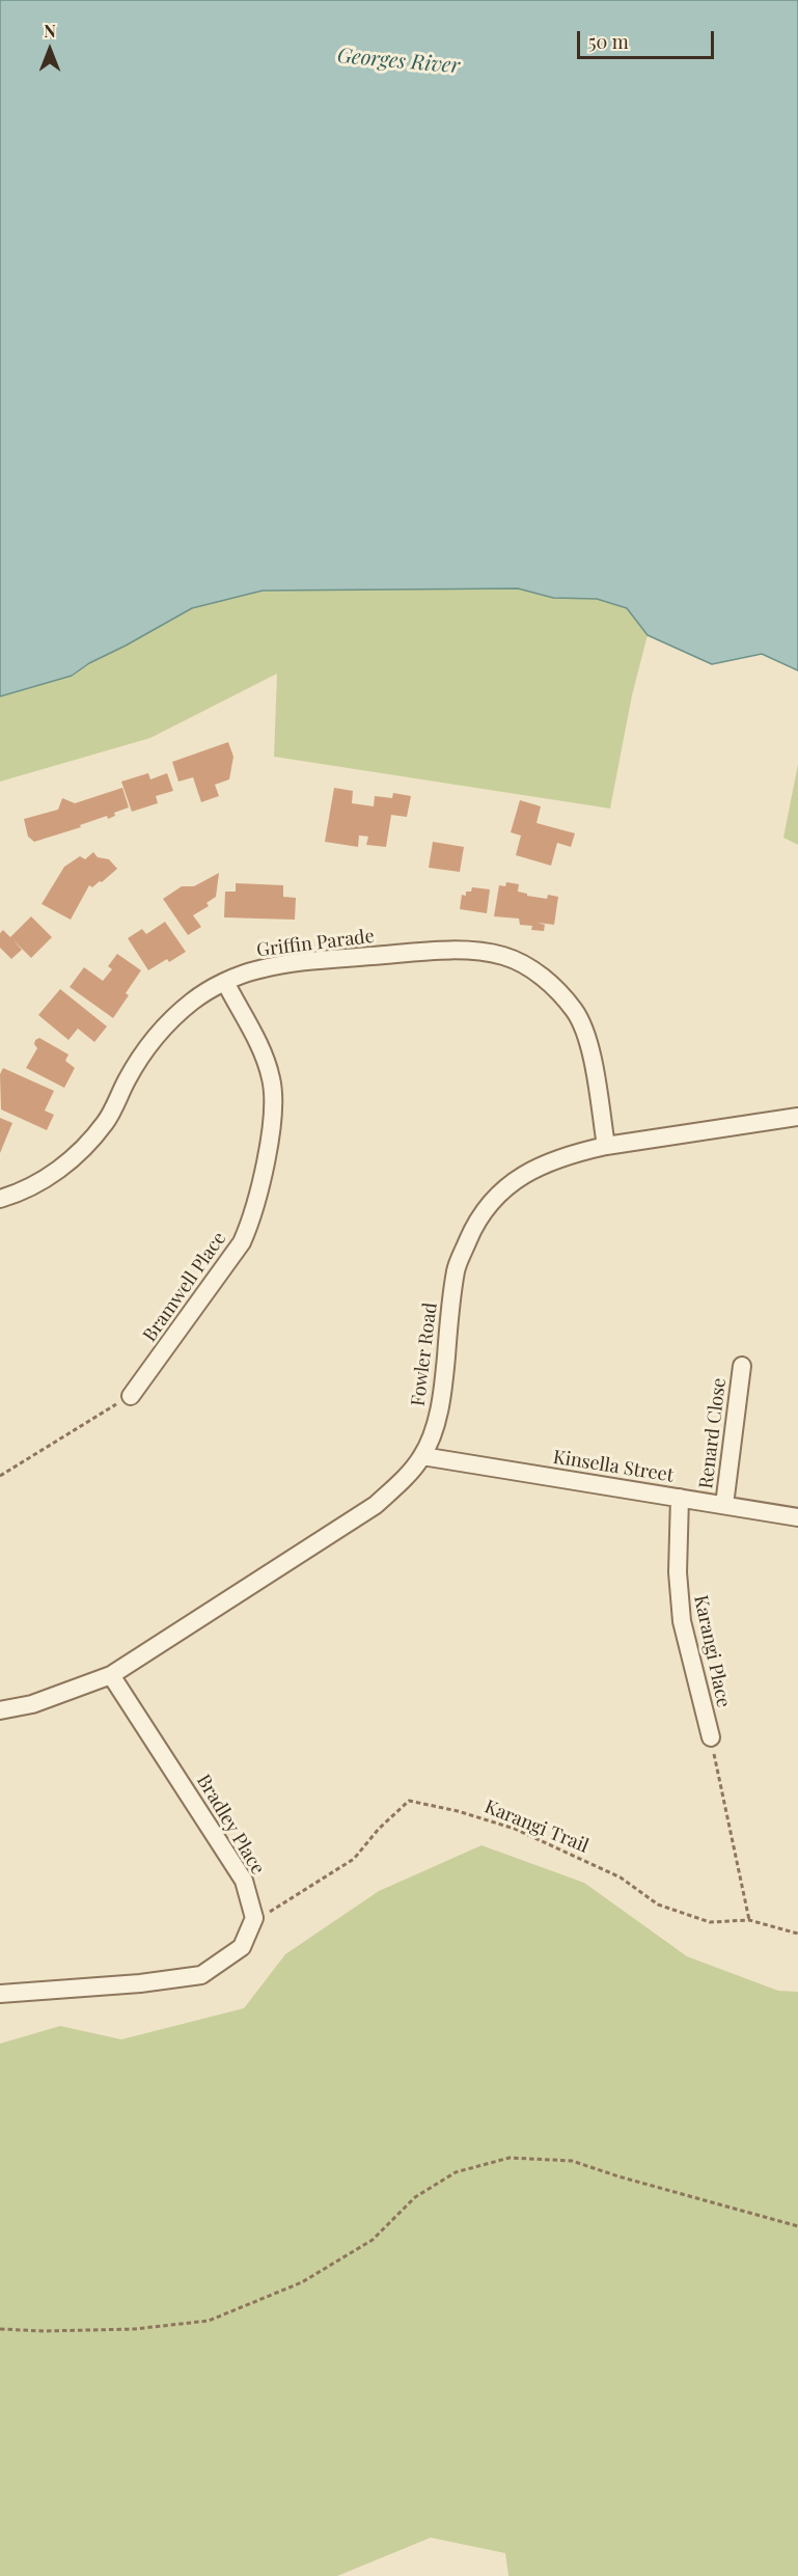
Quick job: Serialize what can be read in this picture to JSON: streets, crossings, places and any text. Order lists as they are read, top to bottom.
{
  "streets": {
    "street": [
      "Griffin Parade",
      "Bramwell Place",
      "Fowler Road",
      "Renard Close",
      "Kinsella Street",
      "Karangi Place",
      "Bradley Place"
    ],
    "path": ["Karangi Trail"]
  },
  "crossings": [
    ["Griffin Parade", "Bramwell Place"],
    ["Griffin Parade", "Fowler Road"],
    ["Fowler Road", "Kinsella Street"],
    ["Fowler Road", "Bradley Place"],
    ["Renard Close", "Kinsella Street"],
    ["Kinsella Street", "Karangi Place"],
    ["Bradley Place", "Karangi Trail"]
  ],
  "water": ["Georges River"],
  "scale_bar": "50 m",
  "north": "top"
}
